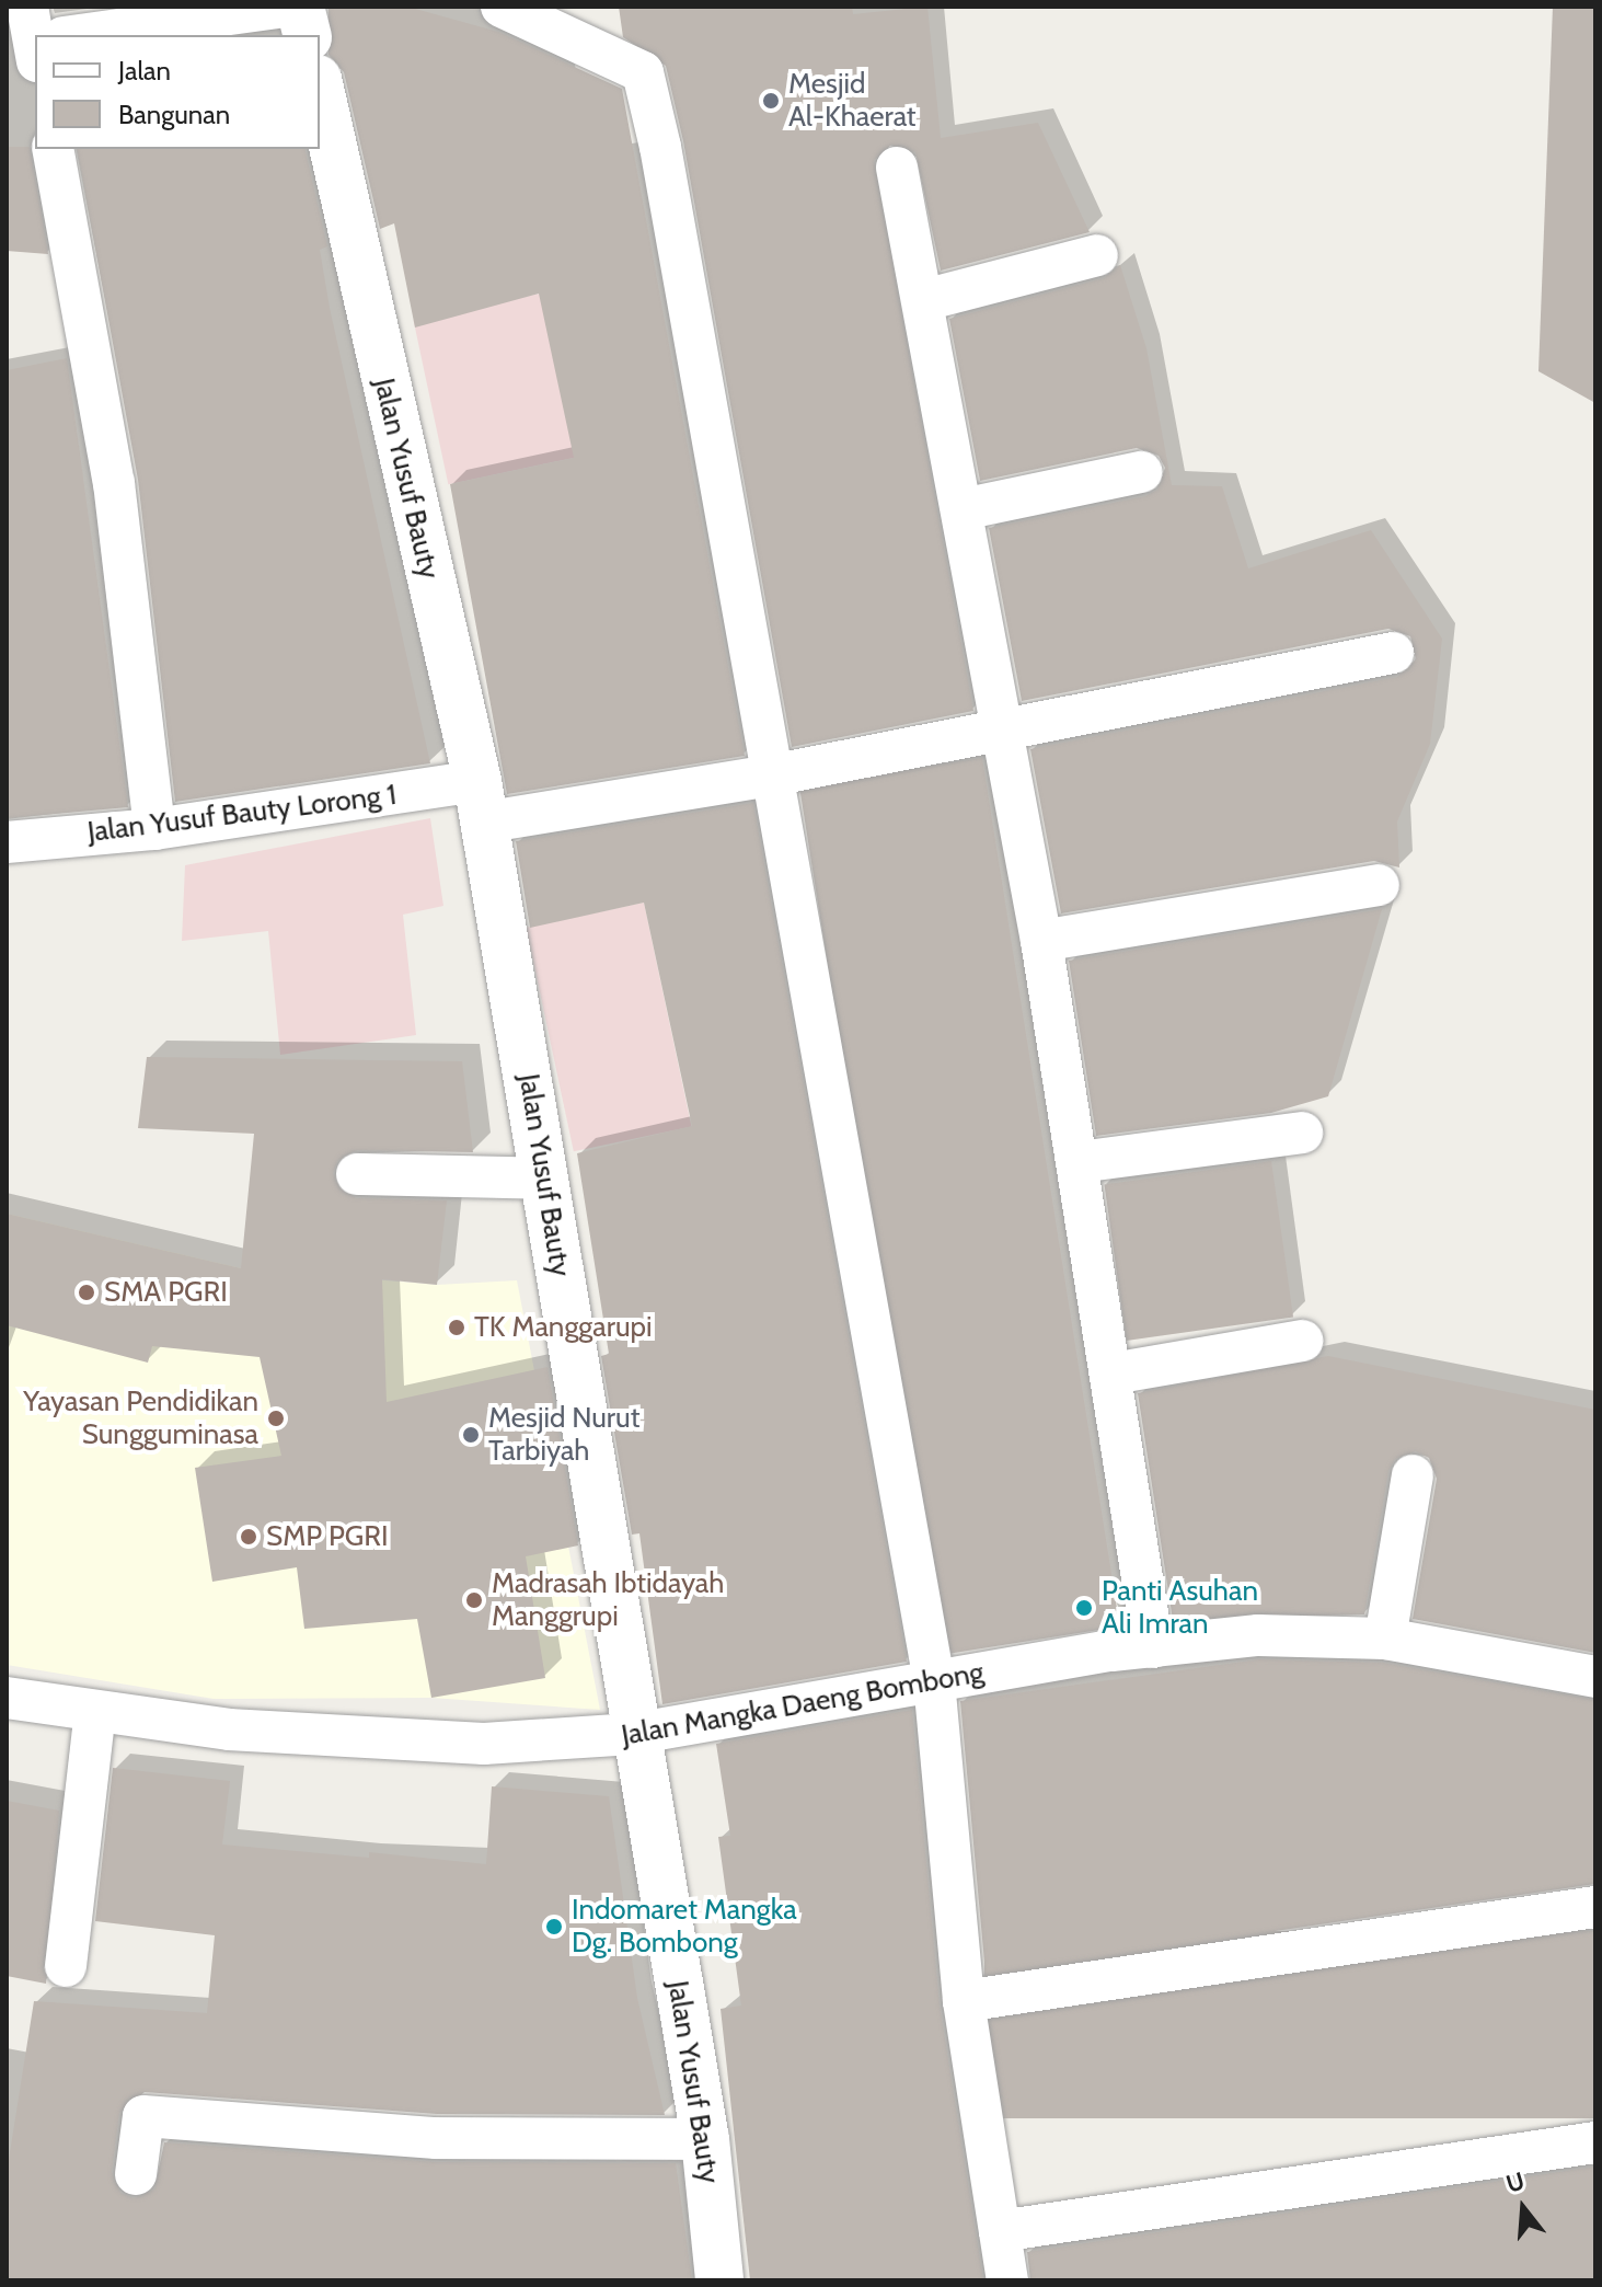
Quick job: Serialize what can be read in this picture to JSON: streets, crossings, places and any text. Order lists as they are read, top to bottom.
{
  "streets": {
    "street": ["Jalan Yusuf Bauty", "Jalan Yusuf Bauty Lorong 1", "Jalan Mangka Daeng Bombong"]
  },
  "crossings": [
    ["Jalan Yusuf Bauty", "Jalan Yusuf Bauty Lorong 1"],
    ["Jalan Yusuf Bauty", "Jalan Mangka Daeng Bombong"]
  ],
  "places": [
    "Mesjid Al-Khaerat",
    "SMA PGRI",
    "TK Manggarupi",
    "Yayasan Pendidikan Sungguminasa",
    "Mesjid Nurut Tarbiyah",
    "SMP PGRI",
    "Madrasah Ibtidayah Manggrupi",
    "Panti Asuhan Ali Imran",
    "Indomaret Mangka Dg. Bombong"
  ],
  "legend": ["Jalan", "Bangunan"],
  "north": "top"
}
